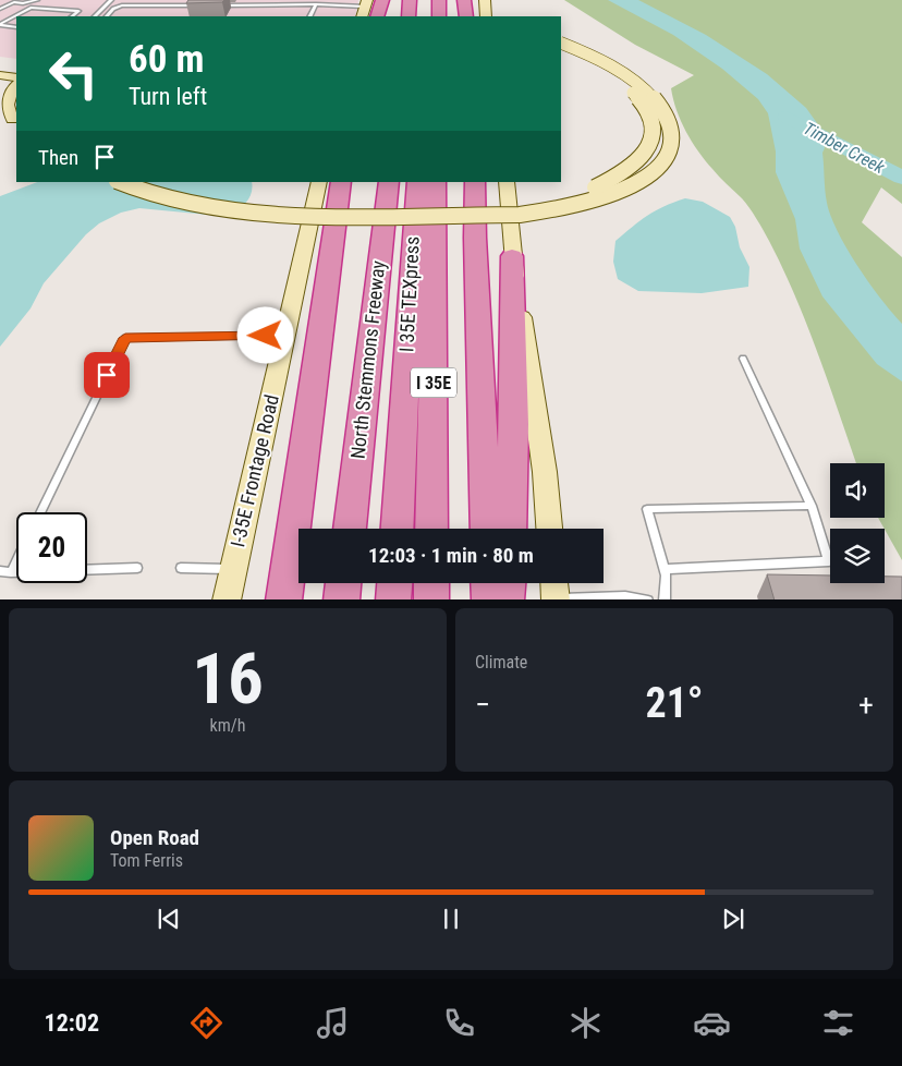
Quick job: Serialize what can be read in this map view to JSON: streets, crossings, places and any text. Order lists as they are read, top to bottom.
{
  "streets": {
    "highway": ["I 35E TEXpress", "North Stemmons Freeway", "I 35E"],
    "main road": ["I-35E Frontage Road"]
  },
  "water": ["Timber Creek"],
  "page": {
    "turn": ["60 m", "Turn left"],
    "then": "Then",
    "limit": "20",
    "trip": "12:03 · 1 min · 80 m",
    "tile": [
      ["16", "km/h"],
      "Climate"
    ],
    "heat": ["−", "21°", "+"],
    "song": ["Open Road", "Tom Ferris"],
    "tabs": "12:02"
  }
}
